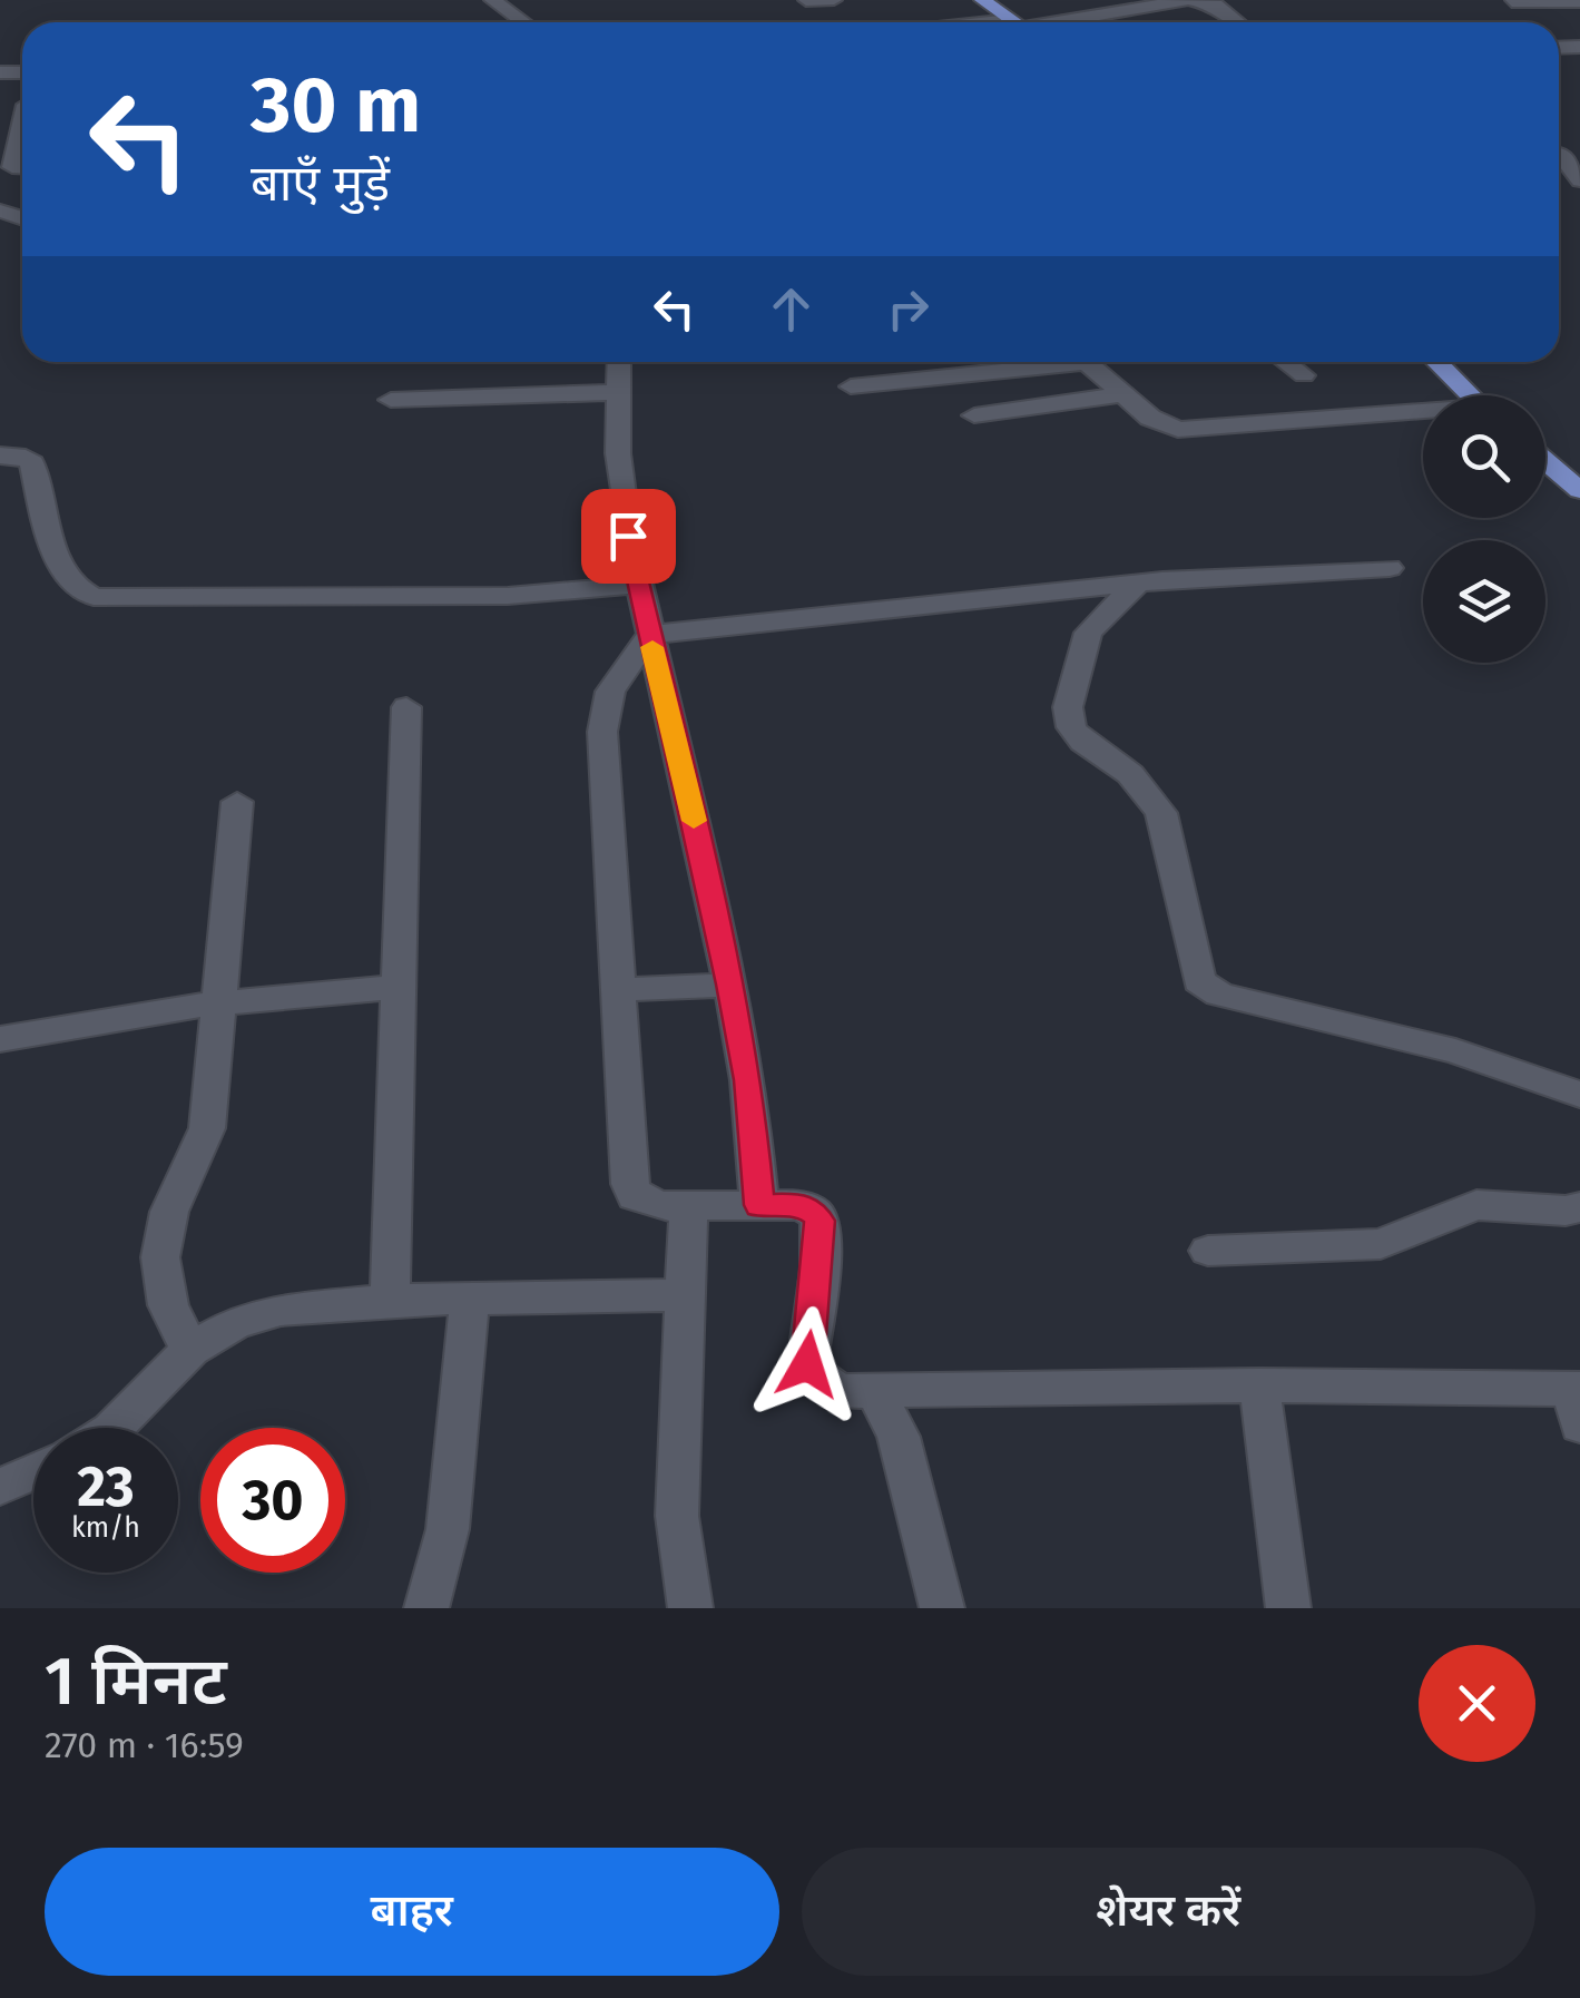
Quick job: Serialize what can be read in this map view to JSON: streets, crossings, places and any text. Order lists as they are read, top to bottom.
{
  "page": {
    "turn": ["30 m", "बाएँ मुड़ें"],
    "speed": "23 km/h",
    "limit": "30",
    "heading": ["1 मिनट", "270 m · 16:59"],
    "buttons": ["बाहर", "शेयर करें"]
  }
}
